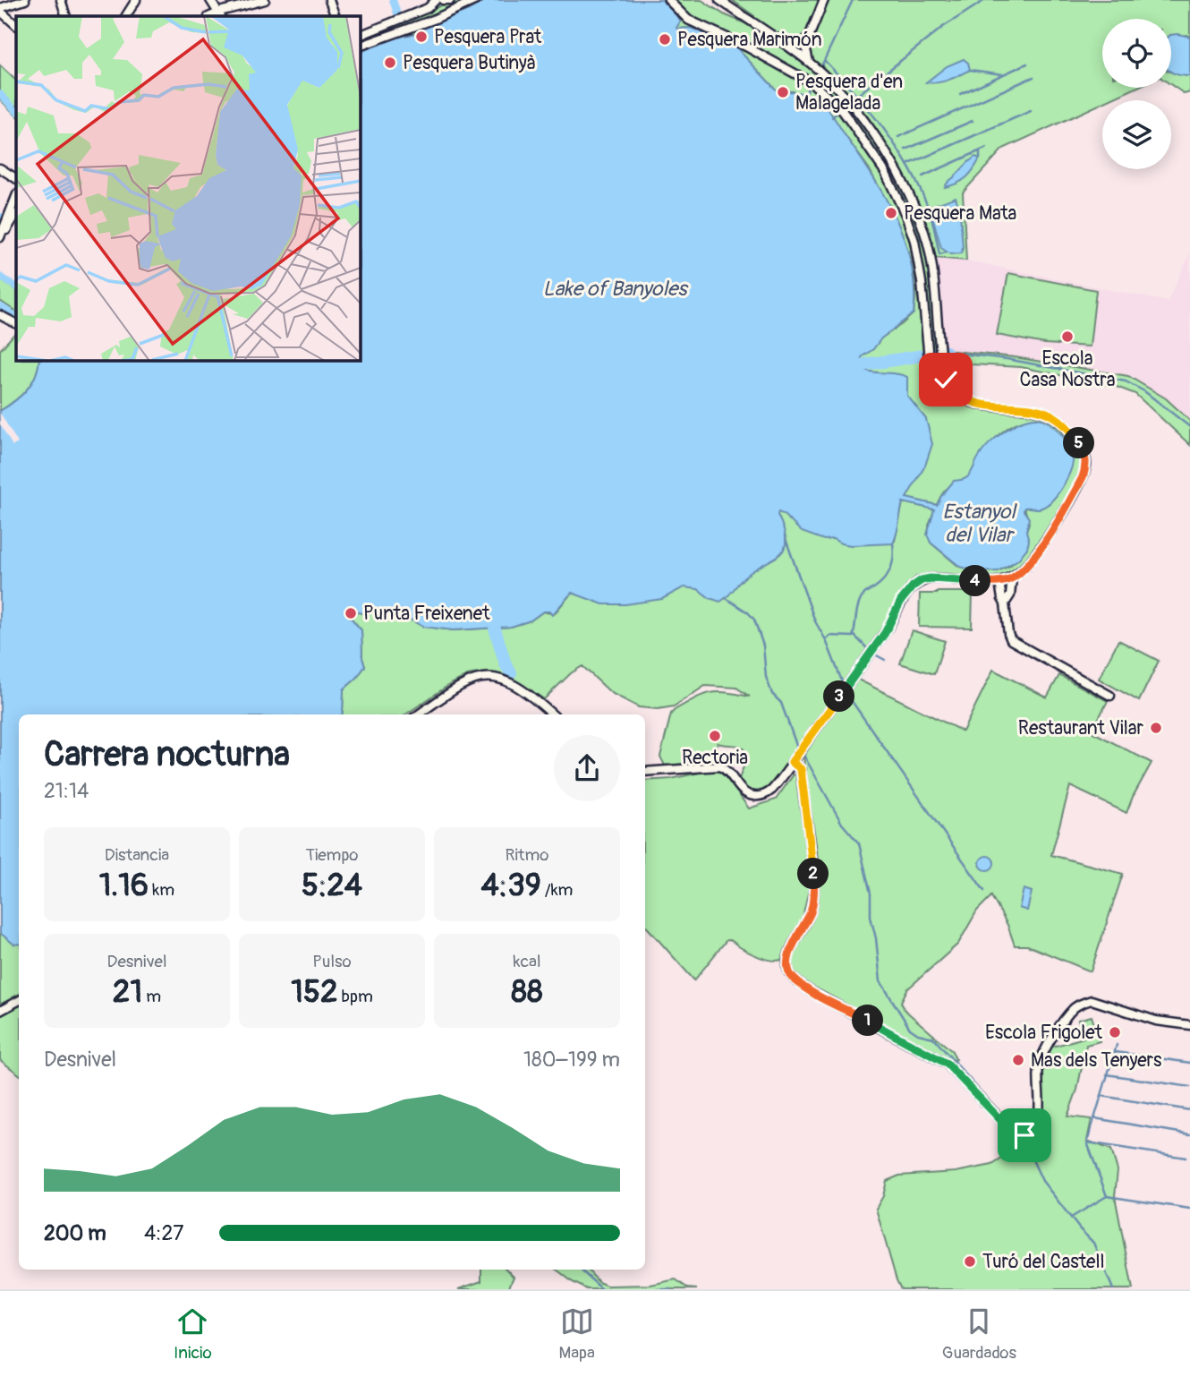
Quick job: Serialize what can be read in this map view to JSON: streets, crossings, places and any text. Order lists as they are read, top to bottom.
{
  "water": ["Lake of Banyoles", "Estanyol del Vilar"],
  "places": [
    "Pesquera Prat",
    "Pesquera Marimón",
    "Pesquera Butinyà",
    "Pesquera d'en Malagelada",
    "Pesquera Mata",
    "Escola Casa Nostra",
    "Punta Freixenet",
    "Restaurant Vilar",
    "Rectoria",
    "Escola Frigolet",
    "Mas dels Tenyers",
    "Turó del Castell"
  ],
  "page": {
    "pins": [
      "5",
      "4",
      "3",
      "2",
      "1"
    ],
    "heading": ["Carrera nocturna", "21:14"],
    "stats": [
      ["Distancia", "1.16 km"],
      ["Tiempo", "5:24"],
      ["Ritmo", "4:39 /km"],
      ["Desnivel", "21 m"],
      ["Pulso", "152 bpm"],
      ["kcal", "88"]
    ],
    "chart": ["Desnivel", "180–199 m"],
    "list": [
      {
        "name": "200 m",
        "note": "4:27"
      }
    ],
    "tabs": ["Inicio", "Mapa", "Guardados"]
  }
}
